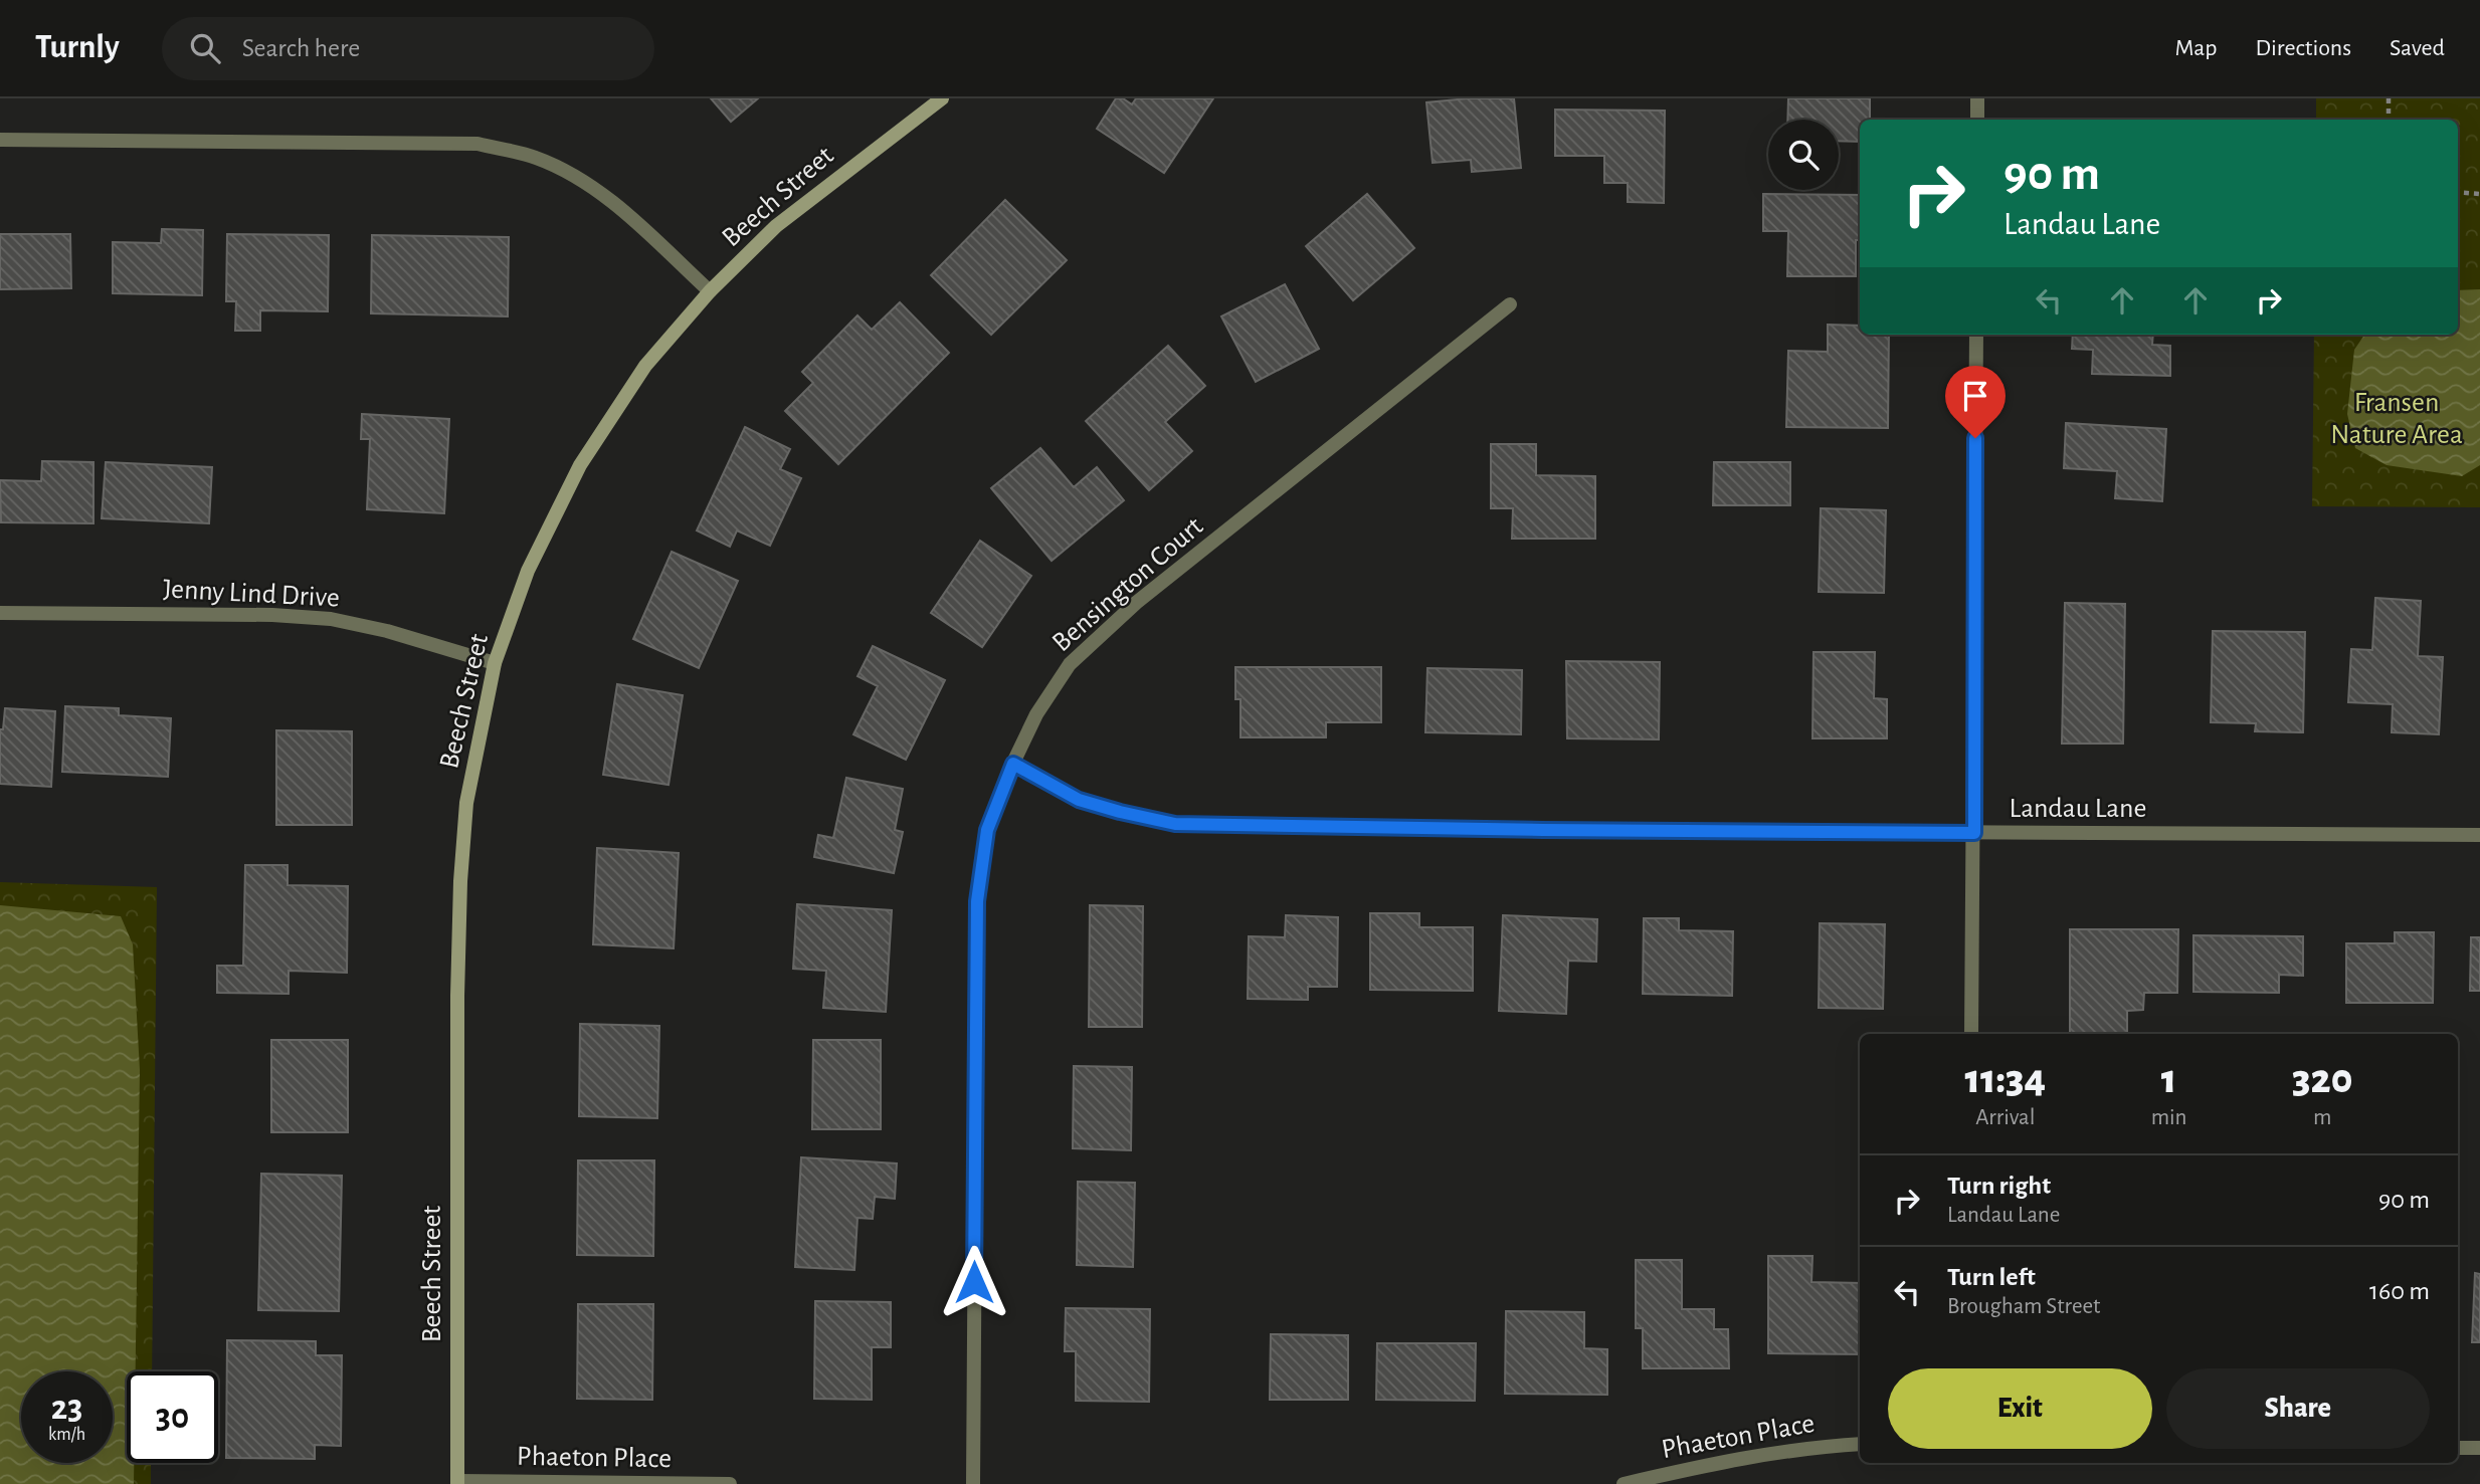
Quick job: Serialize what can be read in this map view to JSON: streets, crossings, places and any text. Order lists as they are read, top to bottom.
{
  "streets": {
    "street": [
      "Beech Street",
      "Bensington Court",
      "Jenny Lind Drive",
      "Landau Lane",
      "Phaeton Place"
    ]
  },
  "crossings": [
    ["Beech Street", "Jenny Lind Drive"],
    ["Beech Street", "Phaeton Place"],
    ["Bensington Court", "Landau Lane"]
  ],
  "parks": ["Fransen Nature Area"],
  "page": {
    "header": "Turnly",
    "search": "Search here",
    "nav": ["Map", "Directions", "Saved"],
    "turn": ["90 m", "Landau Lane"],
    "eta": [
      "11:34",
      "Arrival",
      "1",
      "min",
      "320",
      "m"
    ],
    "list": [
      {
        "name": "Turn right",
        "note": "Landau Lane",
        "value": "90 m"
      },
      {
        "name": "Turn left",
        "note": "Brougham Street",
        "value": "160 m"
      }
    ],
    "buttons": ["Exit", "Share"],
    "speed": "23 km/h",
    "limit": "30"
  }
}
